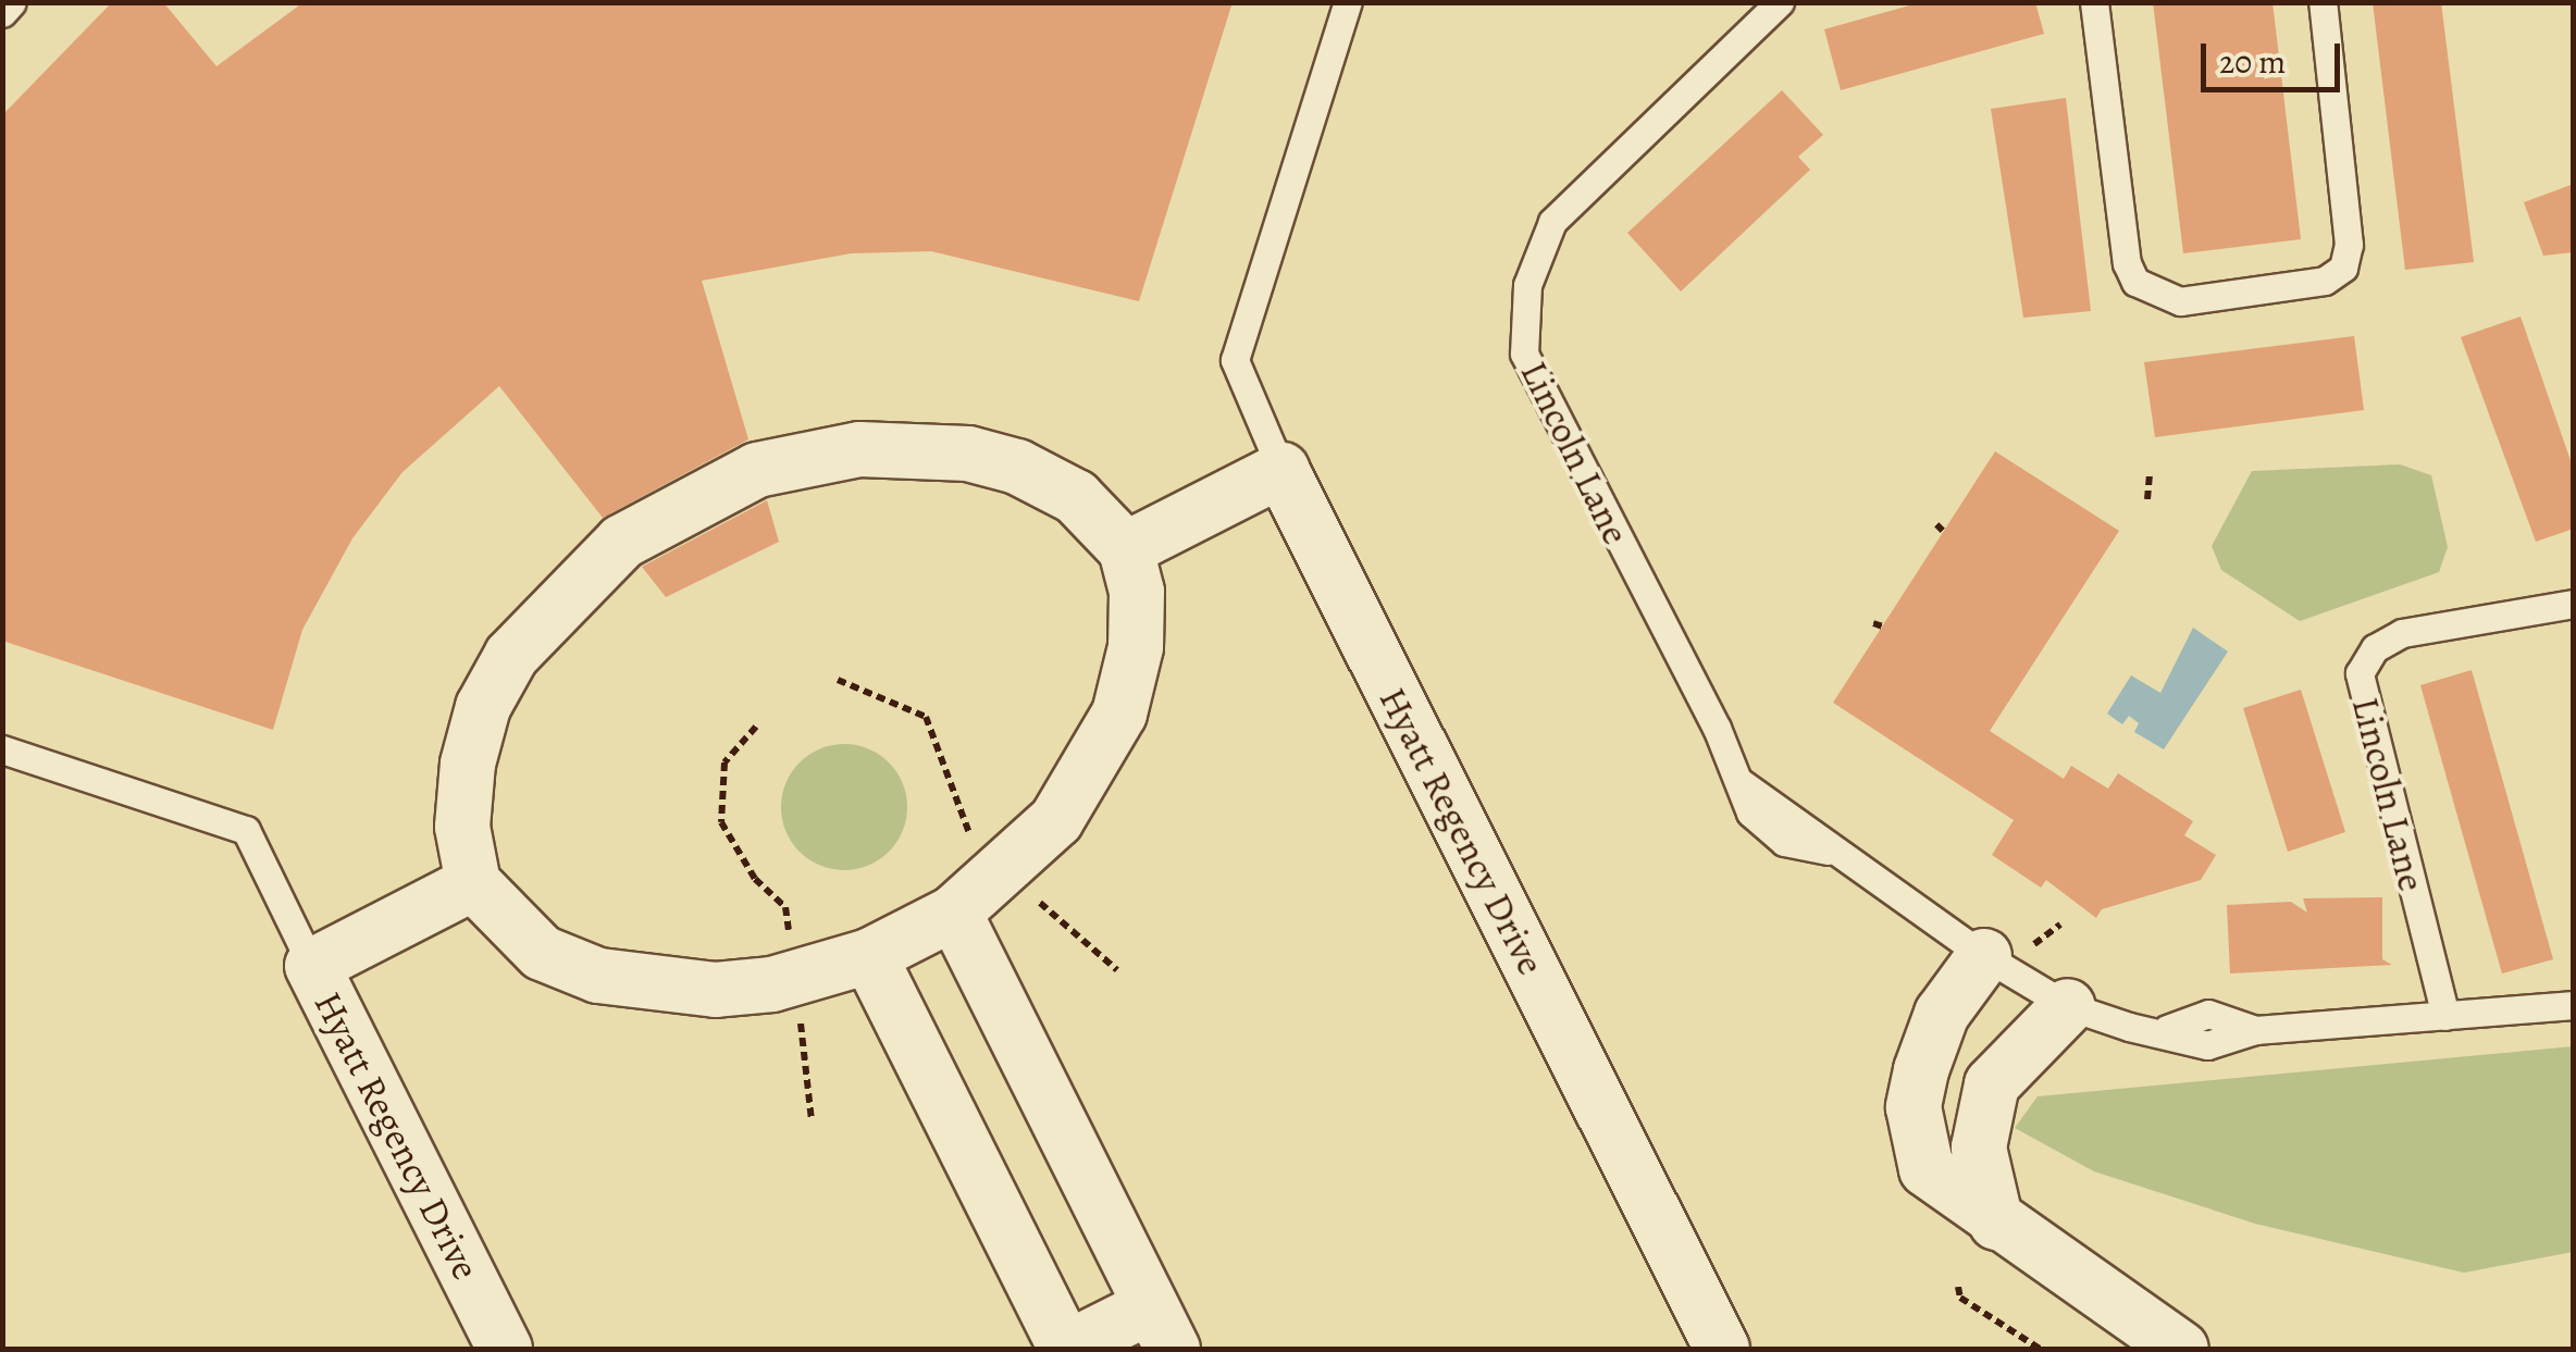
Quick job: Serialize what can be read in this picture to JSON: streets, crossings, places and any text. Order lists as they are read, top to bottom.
{
  "streets": {
    "street": ["Hyatt Regency Drive"],
    "lane": ["Lincoln Lane"]
  },
  "scale_bar": "20 m"
}
